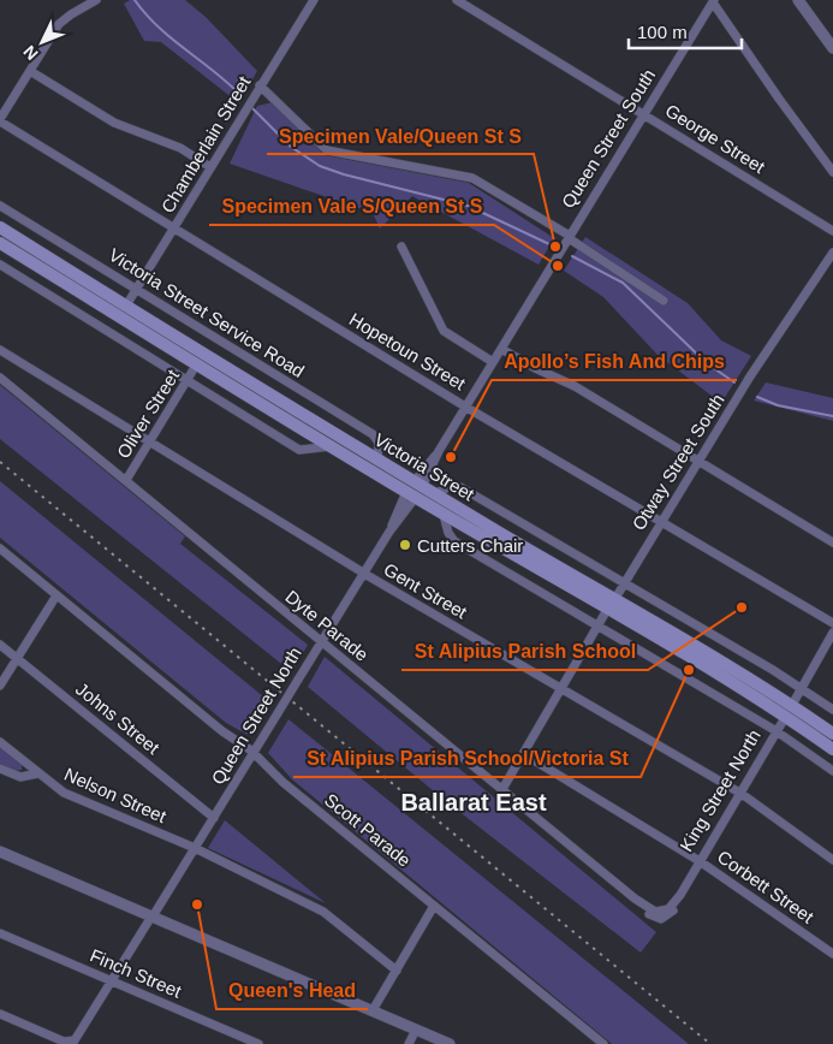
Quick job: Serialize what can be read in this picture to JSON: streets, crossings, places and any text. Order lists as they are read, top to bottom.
{
  "streets": {
    "main road": ["Victoria Street"],
    "street": [
      "Queen Street South",
      "George Street",
      "Chamberlain Street",
      "Victoria Street Service Road",
      "Hopetoun Street",
      "Oliver Street",
      "Otway Street South",
      "Gent Street",
      "Dyte Parade",
      "Queen Street North",
      "Johns Street",
      "King Street North",
      "Nelson Street",
      "Scott Parade",
      "Corbett Street",
      "Finch Street"
    ]
  },
  "crossings": [
    ["Queen Street South", "George Street"],
    ["Queen Street South", "Hopetoun Street"],
    ["Queen Street South", "Victoria Street"],
    ["Queen Street South", "Queen Street North"],
    ["Chamberlain Street", "Victoria Street Service Road"],
    ["Chamberlain Street", "Hopetoun Street"],
    ["Chamberlain Street", "Victoria Street"],
    ["Victoria Street Service Road", "Victoria Street"],
    ["Hopetoun Street", "Otway Street South"],
    ["Oliver Street", "Victoria Street"],
    ["Oliver Street", "Gent Street"],
    ["Oliver Street", "Dyte Parade"],
    ["Otway Street South", "Victoria Street"],
    ["Otway Street South", "Gent Street"],
    ["Otway Street South", "Dyte Parade"],
    ["Otway Street South", "Corbett Street"],
    ["Victoria Street", "Queen Street North"],
    ["Victoria Street", "King Street North"],
    ["Gent Street", "Queen Street North"],
    ["Gent Street", "King Street North"],
    ["Dyte Parade", "Queen Street North"],
    ["Dyte Parade", "King Street North"],
    ["Queen Street North", "Johns Street"],
    ["Queen Street North", "Nelson Street"],
    ["Queen Street North", "Scott Parade"],
    ["Queen Street North", "Finch Street"],
    ["King Street North", "Corbett Street"]
  ],
  "districts": ["Ballarat East"],
  "places": [
    "Specimen Vale/Queen St S",
    "Specimen Vale S/Queen St S",
    "Apollo’s Fish And Chips",
    "Cutters Chair",
    "St Alipius Parish School",
    "St Alipius Parish School/Victoria St",
    "Queen's Head"
  ],
  "scale_bar": "100 m",
  "north": "bottom left"
}
